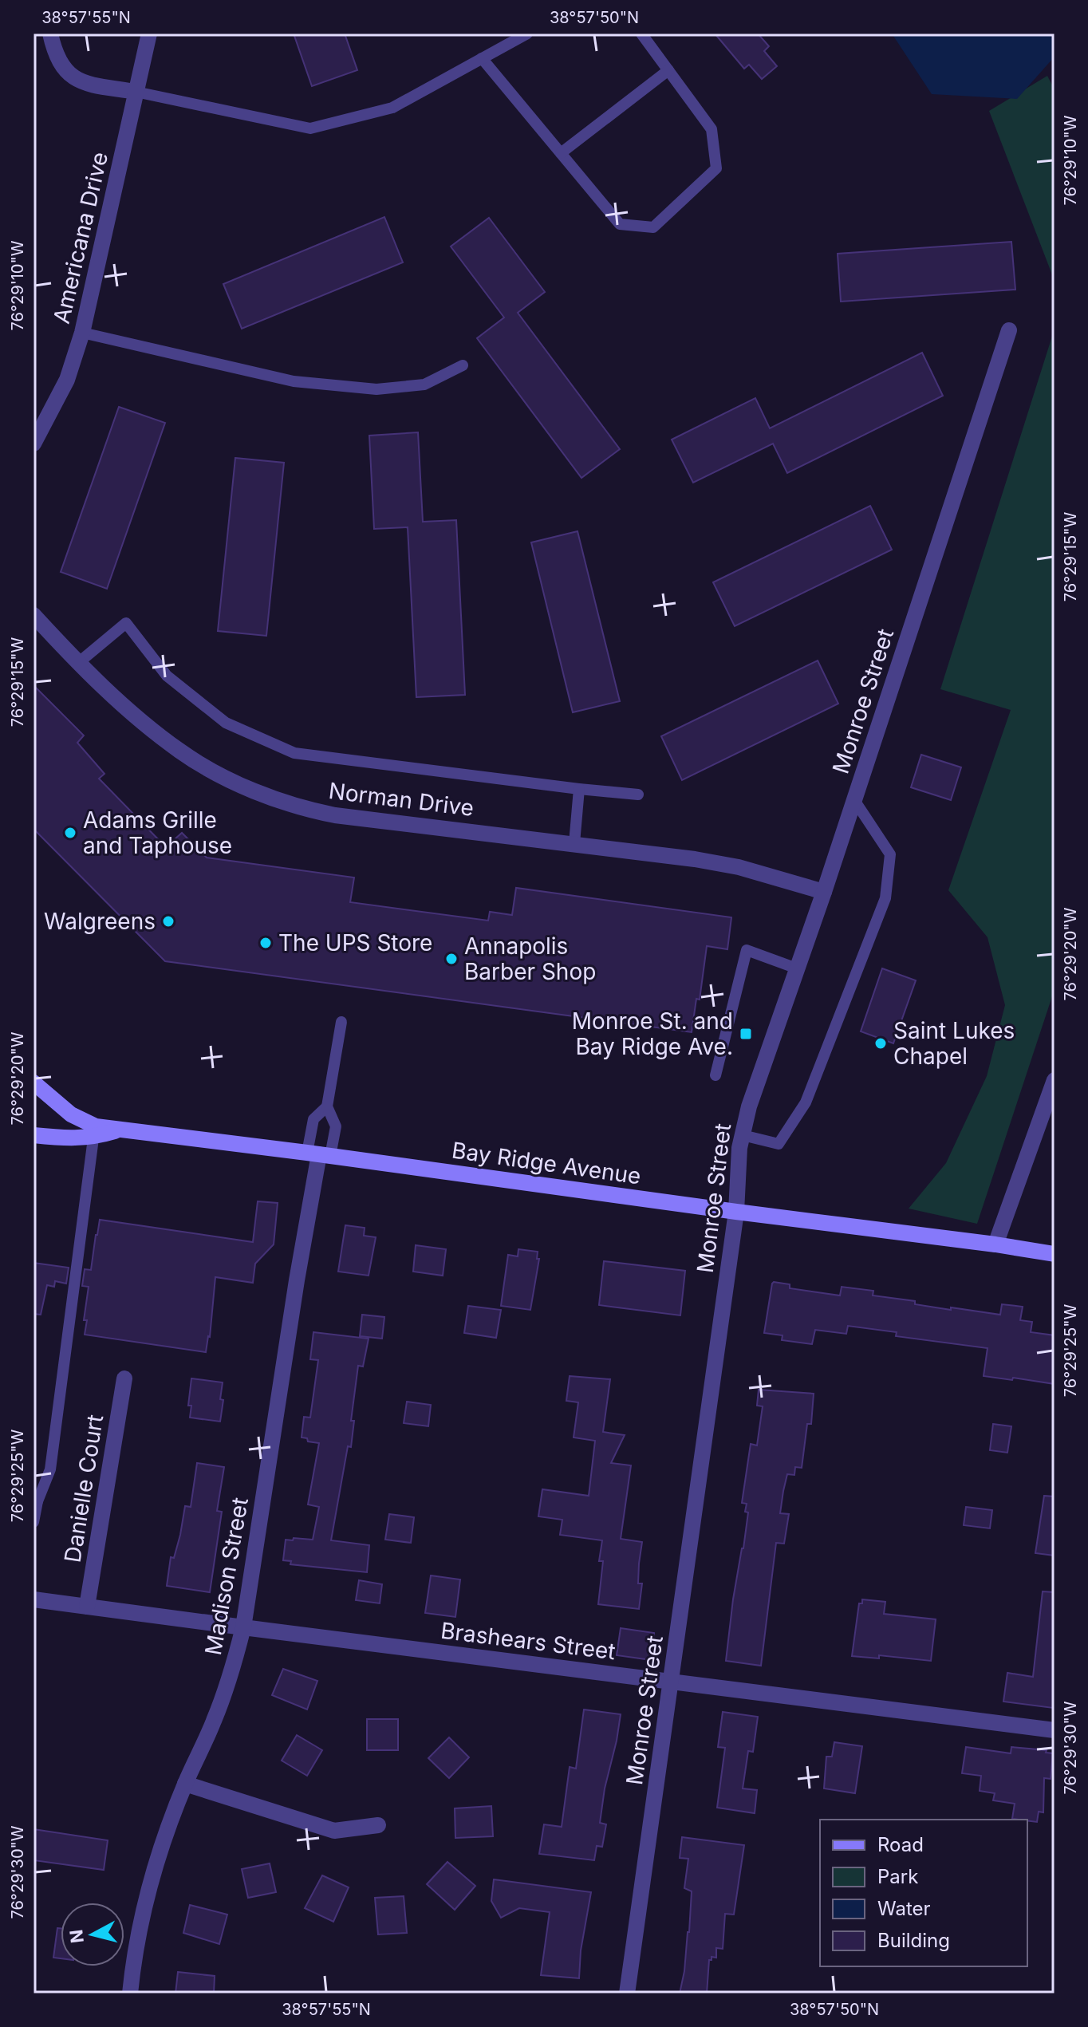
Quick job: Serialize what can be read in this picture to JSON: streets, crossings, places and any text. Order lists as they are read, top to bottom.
{
  "streets": {
    "main road": ["Bay Ridge Avenue"],
    "street": [
      "Americana Drive",
      "Monroe Street",
      "Norman Drive",
      "Danielle Court",
      "Madison Street",
      "Brashears Street"
    ]
  },
  "crossings": [
    ["Monroe Street", "Norman Drive"],
    ["Monroe Street", "Bay Ridge Avenue"],
    ["Monroe Street", "Brashears Street"],
    ["Bay Ridge Avenue", "Madison Street"],
    ["Danielle Court", "Brashears Street"],
    ["Madison Street", "Brashears Street"]
  ],
  "places": {
    "other": [
      "Adams Grille and Taphouse",
      "Walgreens",
      "The UPS Store",
      "Annapolis Barber Shop",
      "Saint Lukes Chapel"
    ],
    "transit": ["Monroe St. and Bay Ridge Ave."]
  },
  "legend": [
    "Road",
    "Park",
    "Water",
    "Building"
  ],
  "north": "left",
  "coordinates": [
    "38°57'55\"N",
    "38°57'50\"N",
    "76°29'10\"W",
    "76°29'15\"W",
    "76°29'20\"W",
    "76°29'25\"W",
    "76°29'30\"W"
  ]
}
